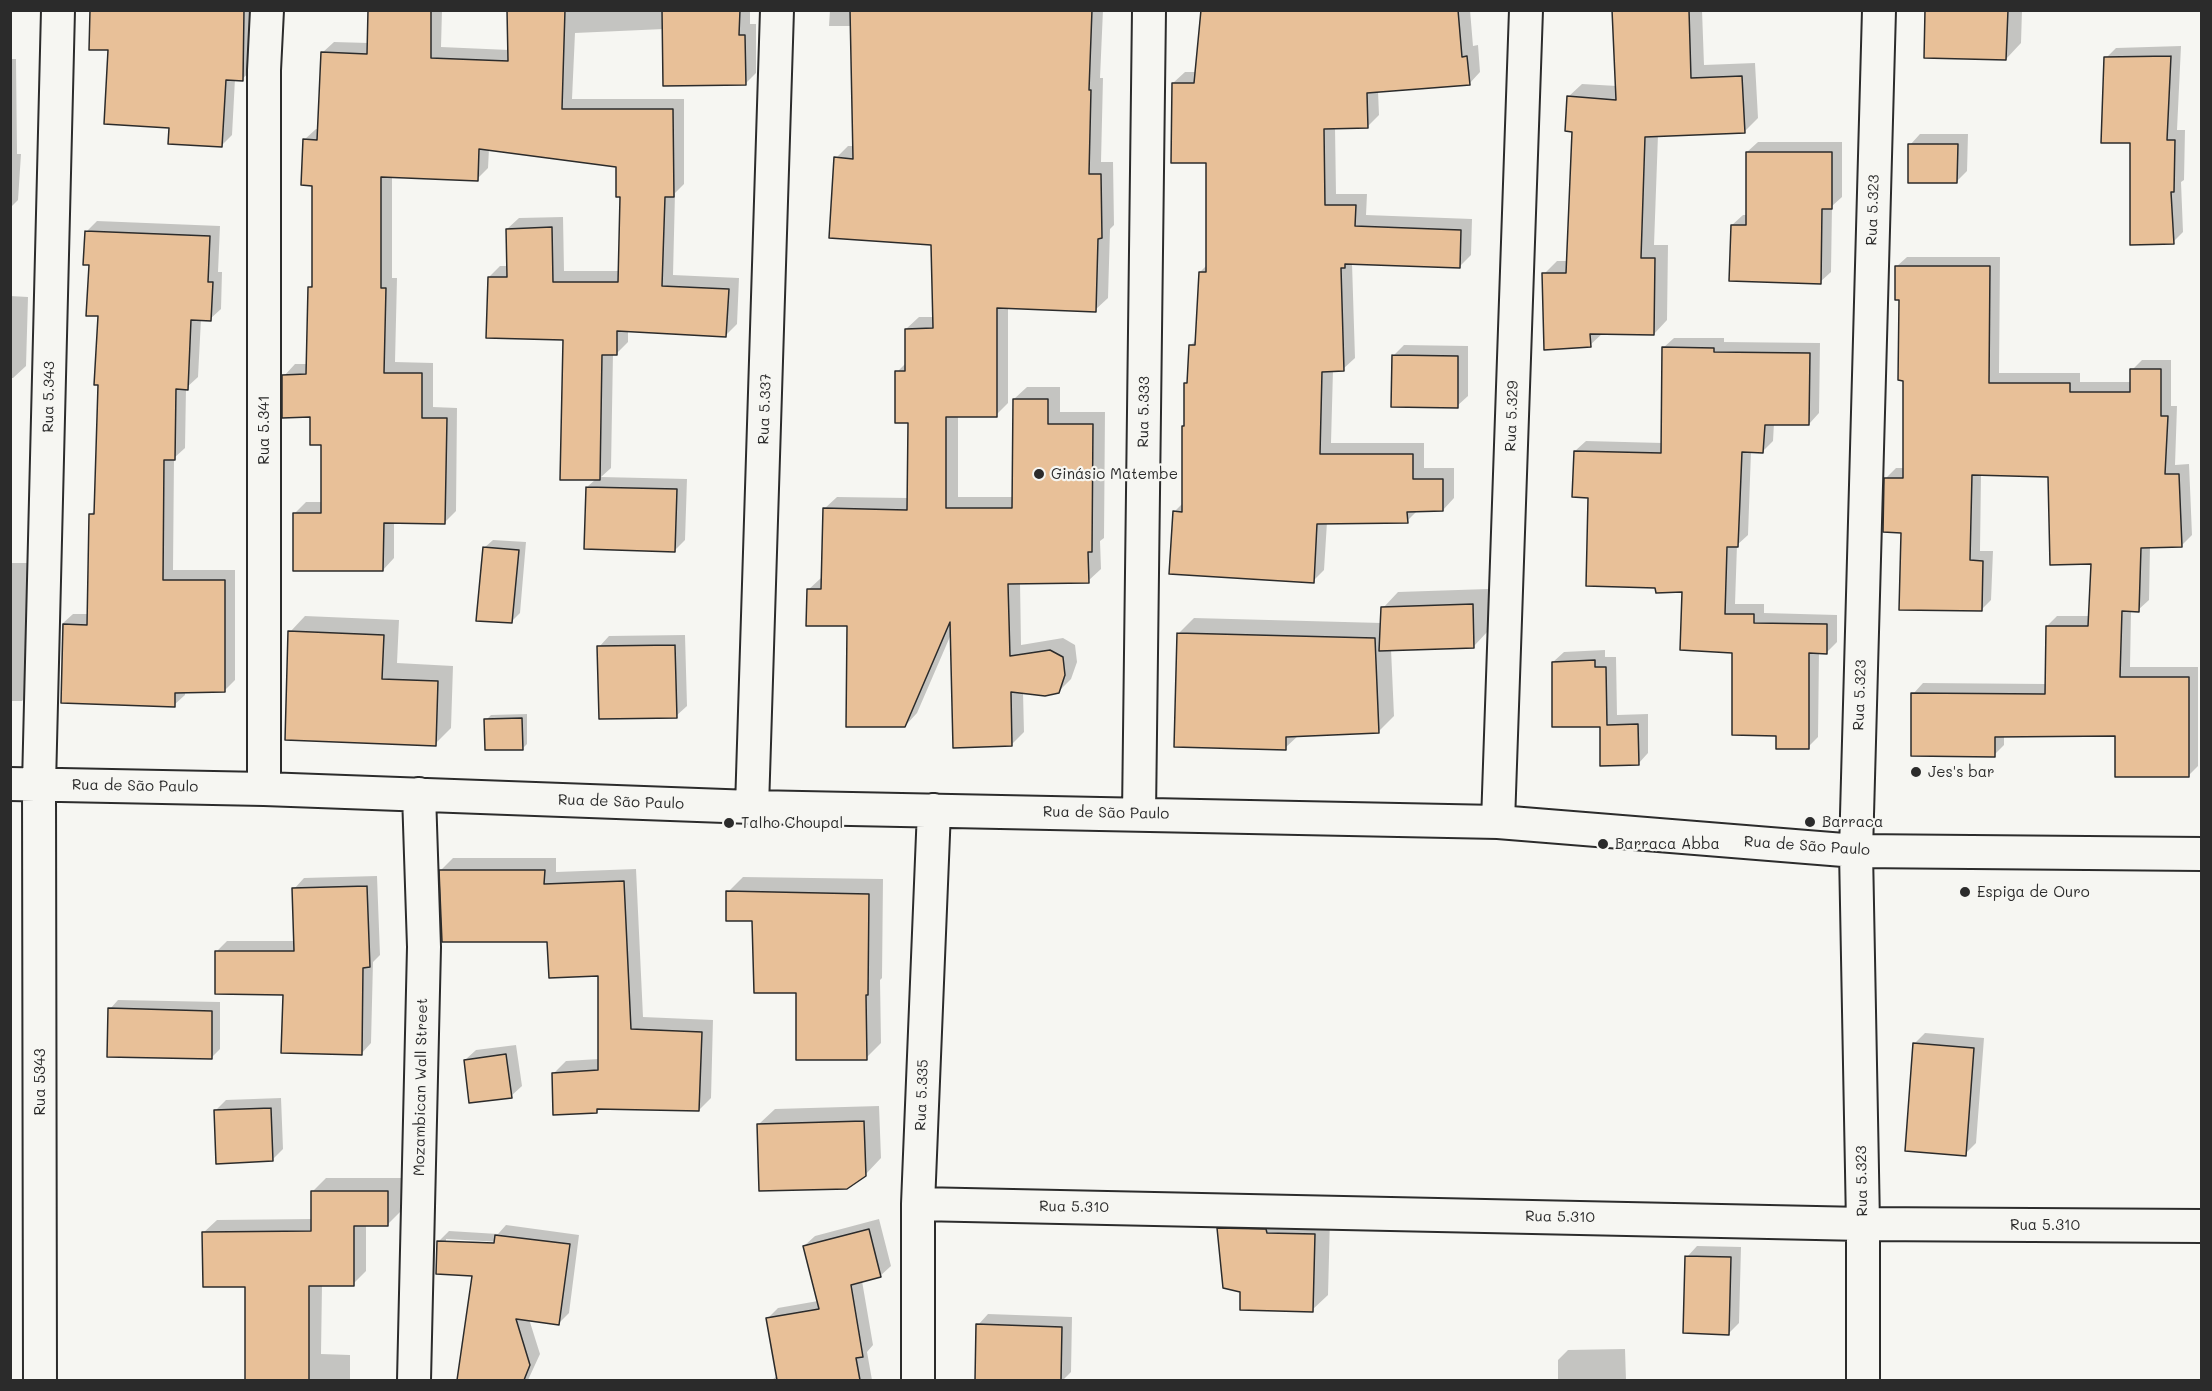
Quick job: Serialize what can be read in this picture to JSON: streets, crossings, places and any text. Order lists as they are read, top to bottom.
{
  "streets": {
    "street": [
      "Rua 5.323",
      "Rua 5.343",
      "Rua 5.337",
      "Rua 5.333",
      "Rua 5.329",
      "Rua 5.341",
      "Rua de São Paulo",
      "Rua 5343",
      "Mozambican Wall Street",
      "Rua 5.335",
      "Rua 5.310"
    ]
  },
  "crossings": [
    ["Rua 5.323", "Rua de São Paulo"],
    ["Rua 5.323", "Rua 5.310"],
    ["Rua 5.343", "Rua de São Paulo"],
    ["Rua 5.343", "Rua 5343"],
    ["Rua 5.337", "Rua de São Paulo"],
    ["Rua 5.333", "Rua de São Paulo"],
    ["Rua 5.329", "Rua de São Paulo"],
    ["Rua 5.341", "Rua de São Paulo"],
    ["Rua de São Paulo", "Rua 5343"],
    ["Rua de São Paulo", "Mozambican Wall Street"],
    ["Rua de São Paulo", "Rua 5.335"],
    ["Rua 5.335", "Rua 5.310"]
  ],
  "places": [
    "Ginásio Matembe",
    "Jes's bar",
    "Barraca",
    "Talho Choupal",
    "Barraca Abba",
    "Espiga de Ouro"
  ]
}
